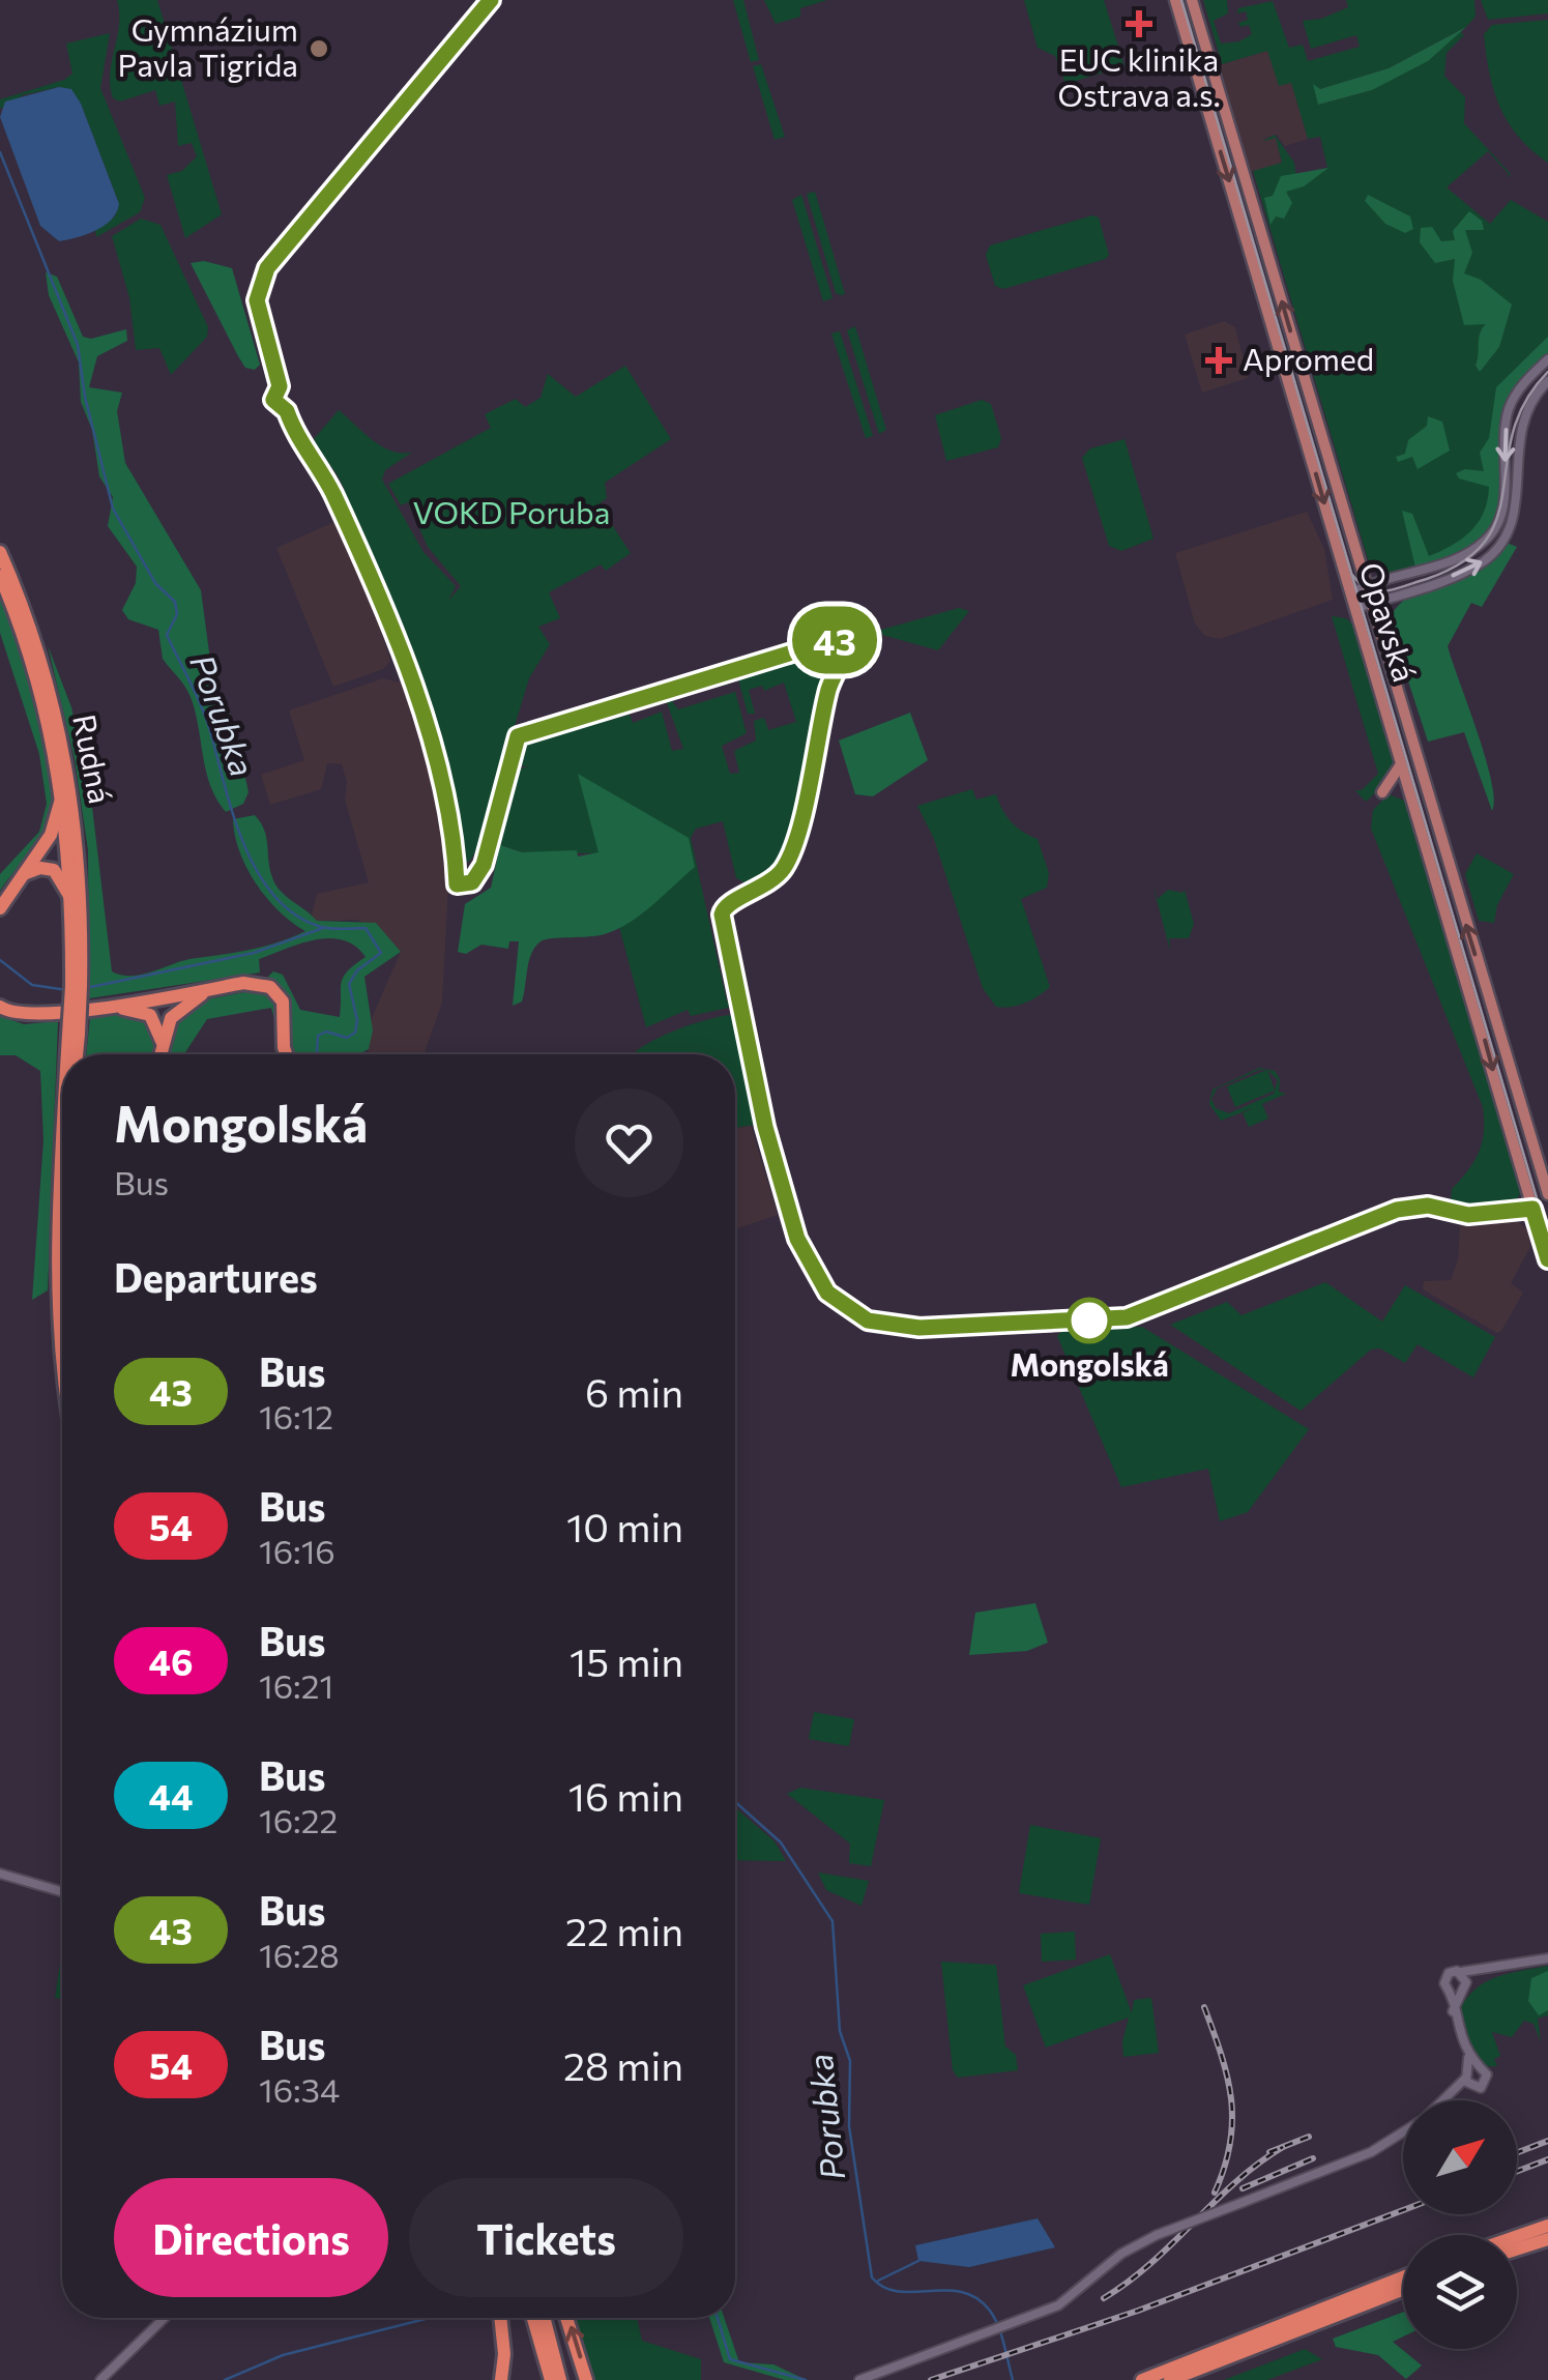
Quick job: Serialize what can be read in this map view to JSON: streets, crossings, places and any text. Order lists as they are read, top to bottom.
{
  "streets": {
    "highway": ["Rudná"],
    "main road": ["Opavská"]
  },
  "water": ["Porubka"],
  "parks": ["VOKD Poruba"],
  "places": {
    "health": ["EUC klinika Ostrava a.s.", "Apromed"],
    "other": ["Gymnázium Pavla Tigrida", "Mongolská"]
  },
  "lines": ["bus line 43"],
  "north": "top right",
  "page": {
    "on_map": "43",
    "heading": [
      ["Mongolská", "Bus"],
      "Departures"
    ],
    "list": [
      {
        "mark": "43",
        "name": "Bus",
        "note": "16:12",
        "value": "6 min"
      },
      {
        "mark": "54",
        "name": "Bus",
        "note": "16:16",
        "value": "10 min"
      },
      {
        "mark": "46",
        "name": "Bus",
        "note": "16:21",
        "value": "15 min"
      },
      {
        "mark": "44",
        "name": "Bus",
        "note": "16:22",
        "value": "16 min"
      },
      {
        "mark": "43",
        "name": "Bus",
        "note": "16:28",
        "value": "22 min"
      },
      {
        "mark": "54",
        "name": "Bus",
        "note": "16:34",
        "value": "28 min"
      }
    ],
    "buttons": ["Directions", "Tickets"]
  }
}
